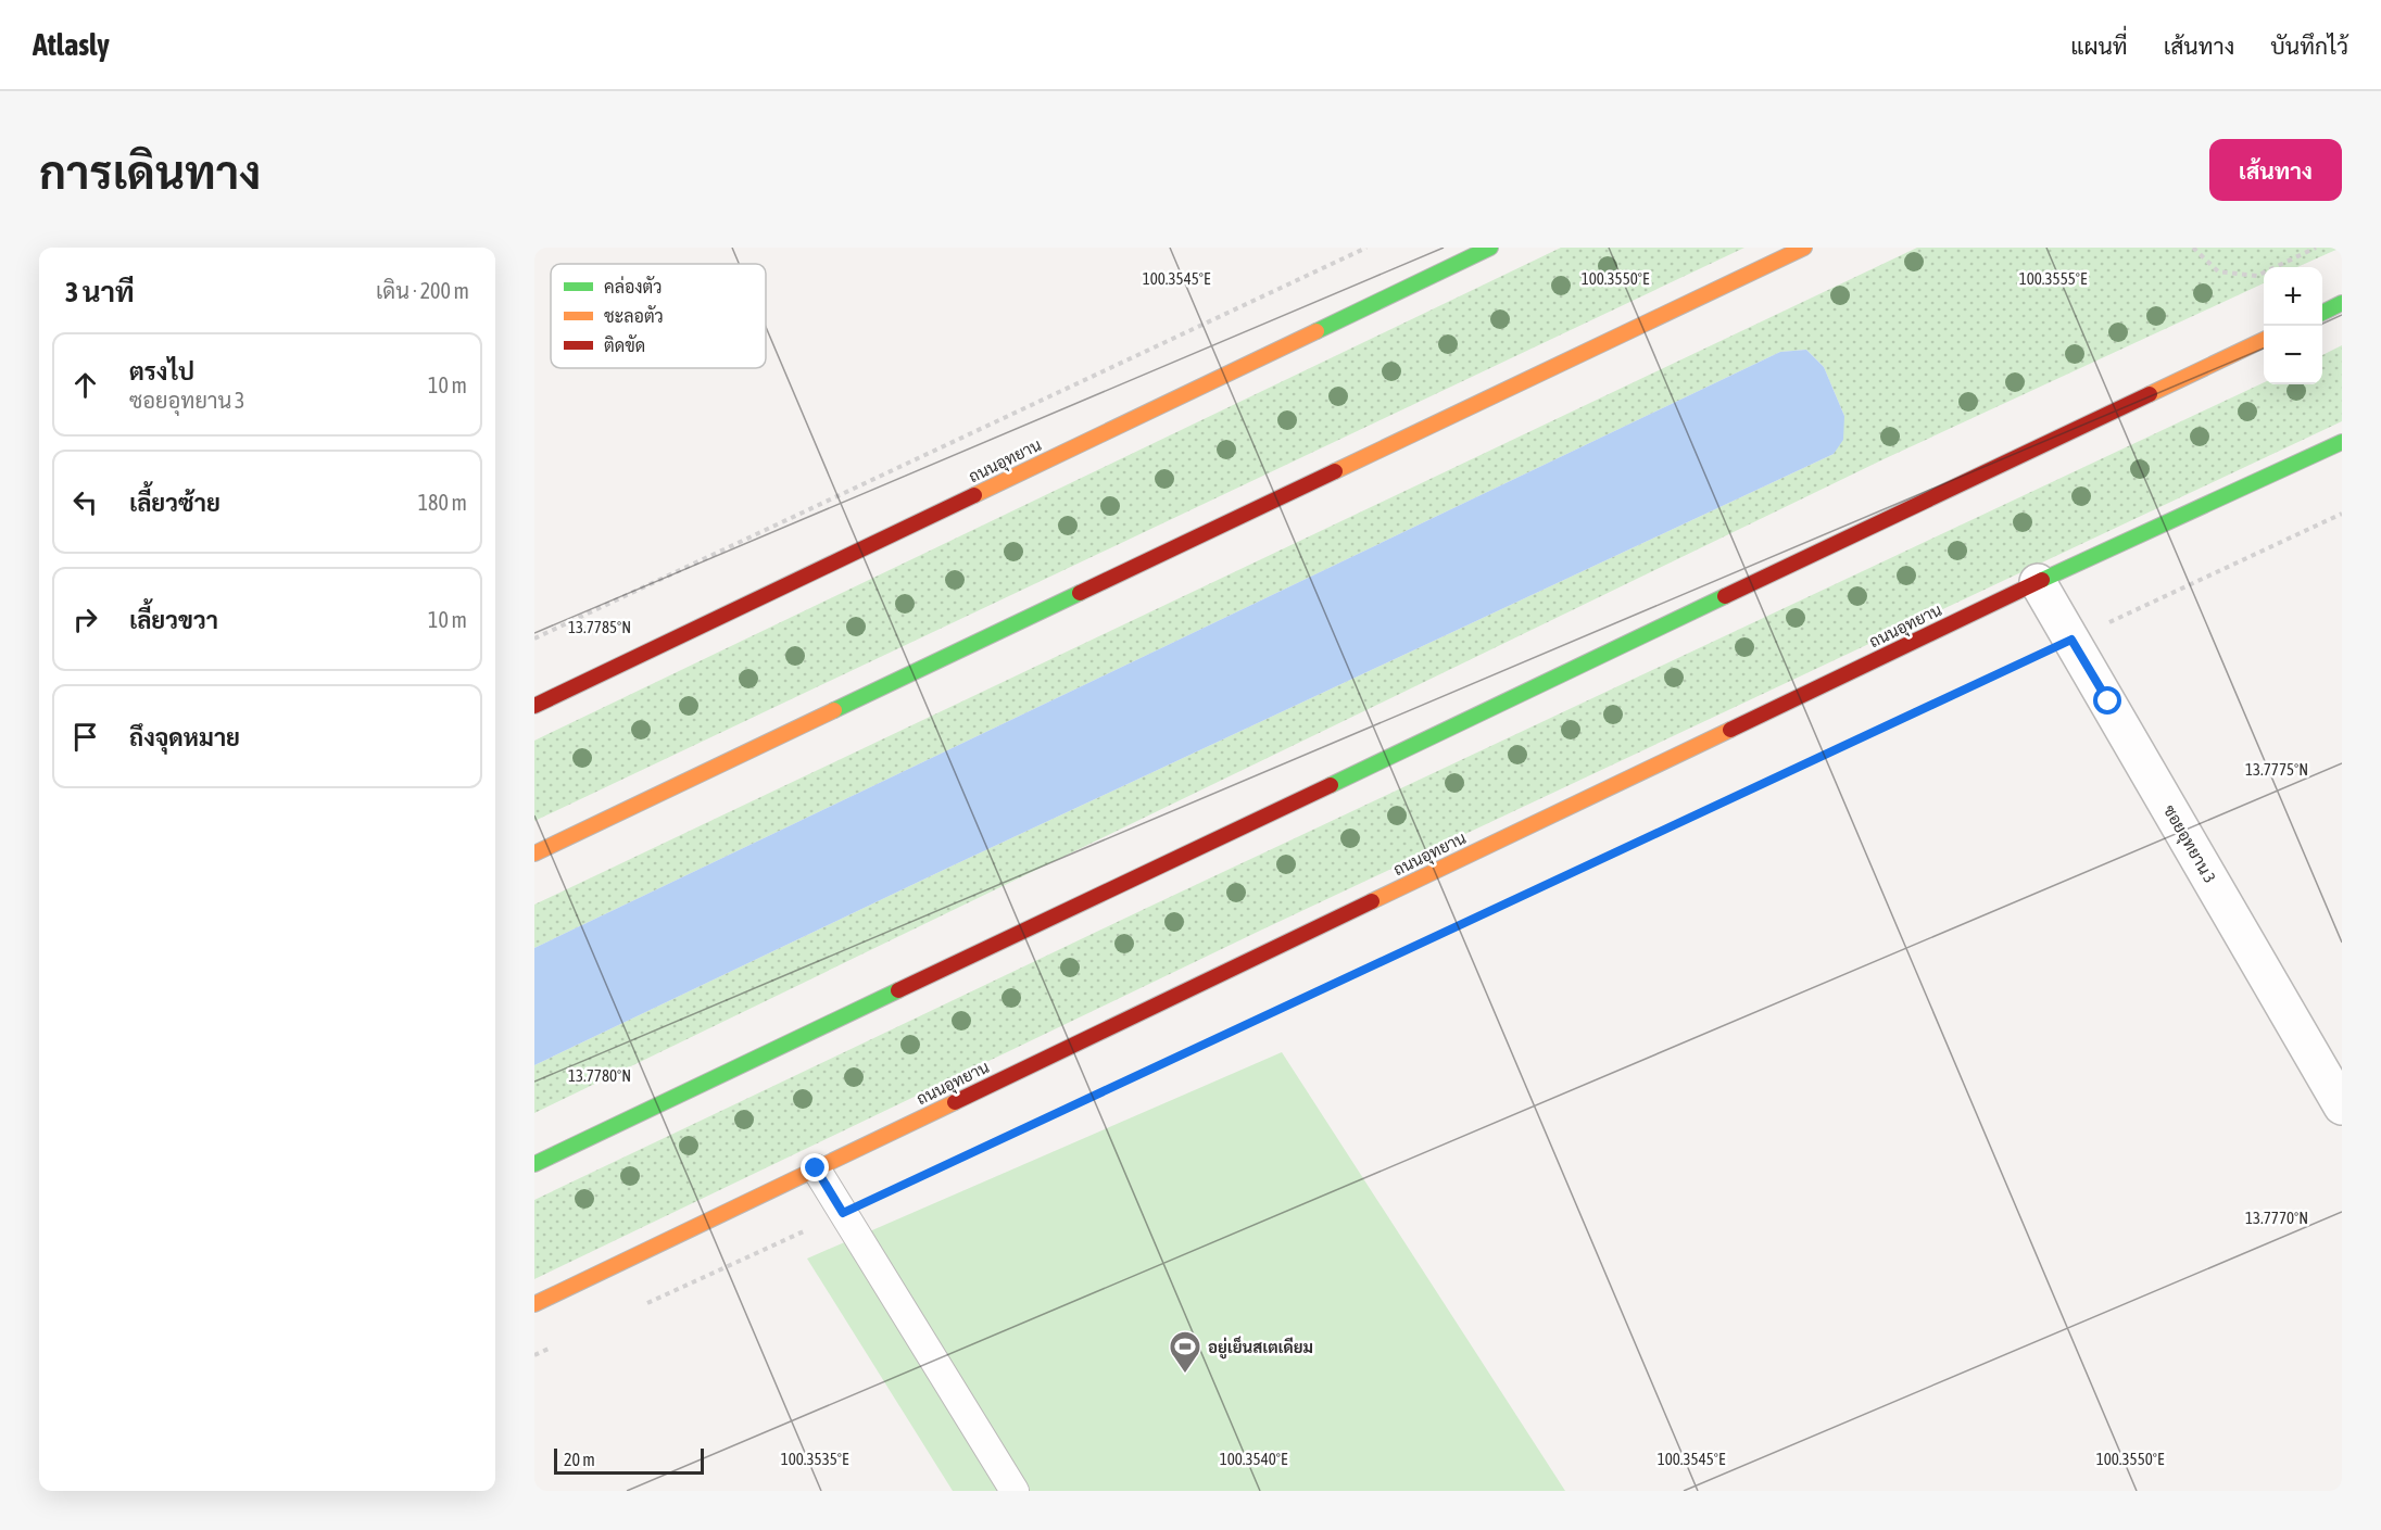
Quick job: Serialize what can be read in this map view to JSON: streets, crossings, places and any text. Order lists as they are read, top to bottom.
{
  "streets": {
    "main road": ["ถนนอุทยาน"],
    "street": ["ซอยอุทยาน 3"]
  },
  "crossings": [
    ["ถนนอุทยาน", "ซอยอุทยาน 3"]
  ],
  "places": {
    "sports": ["อยู่เย็นสเตเดียม"]
  },
  "legend": ["คล่องตัว", "ชะลอตัว", "ติดขัด"],
  "scale_bar": "20 m",
  "page": {
    "header": "Atlasly",
    "nav": ["แผนที่", "เส้นทาง", "บันทึกไว้"],
    "buttons": "เส้นทาง",
    "title": "การเดินทาง",
    "heading": ["3 นาที", "เดิน · 200 m"],
    "map_buttons": ["+", "−"],
    "list": [
      ["ตรงไป", "ซอยอุทยาน 3", "10 m"],
      ["เลี้ยวซ้าย", "180 m"],
      ["เลี้ยวขวา", "10 m"],
      "ถึงจุดหมาย"
    ],
    "scale": "20 m"
  },
  "coordinates": [
    "100.3545°E",
    "100.3550°E",
    "100.3555°E",
    "13.7785°N",
    "13.7775°N",
    "13.7780°N",
    "13.7770°N",
    "100.3535°E",
    "100.3540°E"
  ]
}
